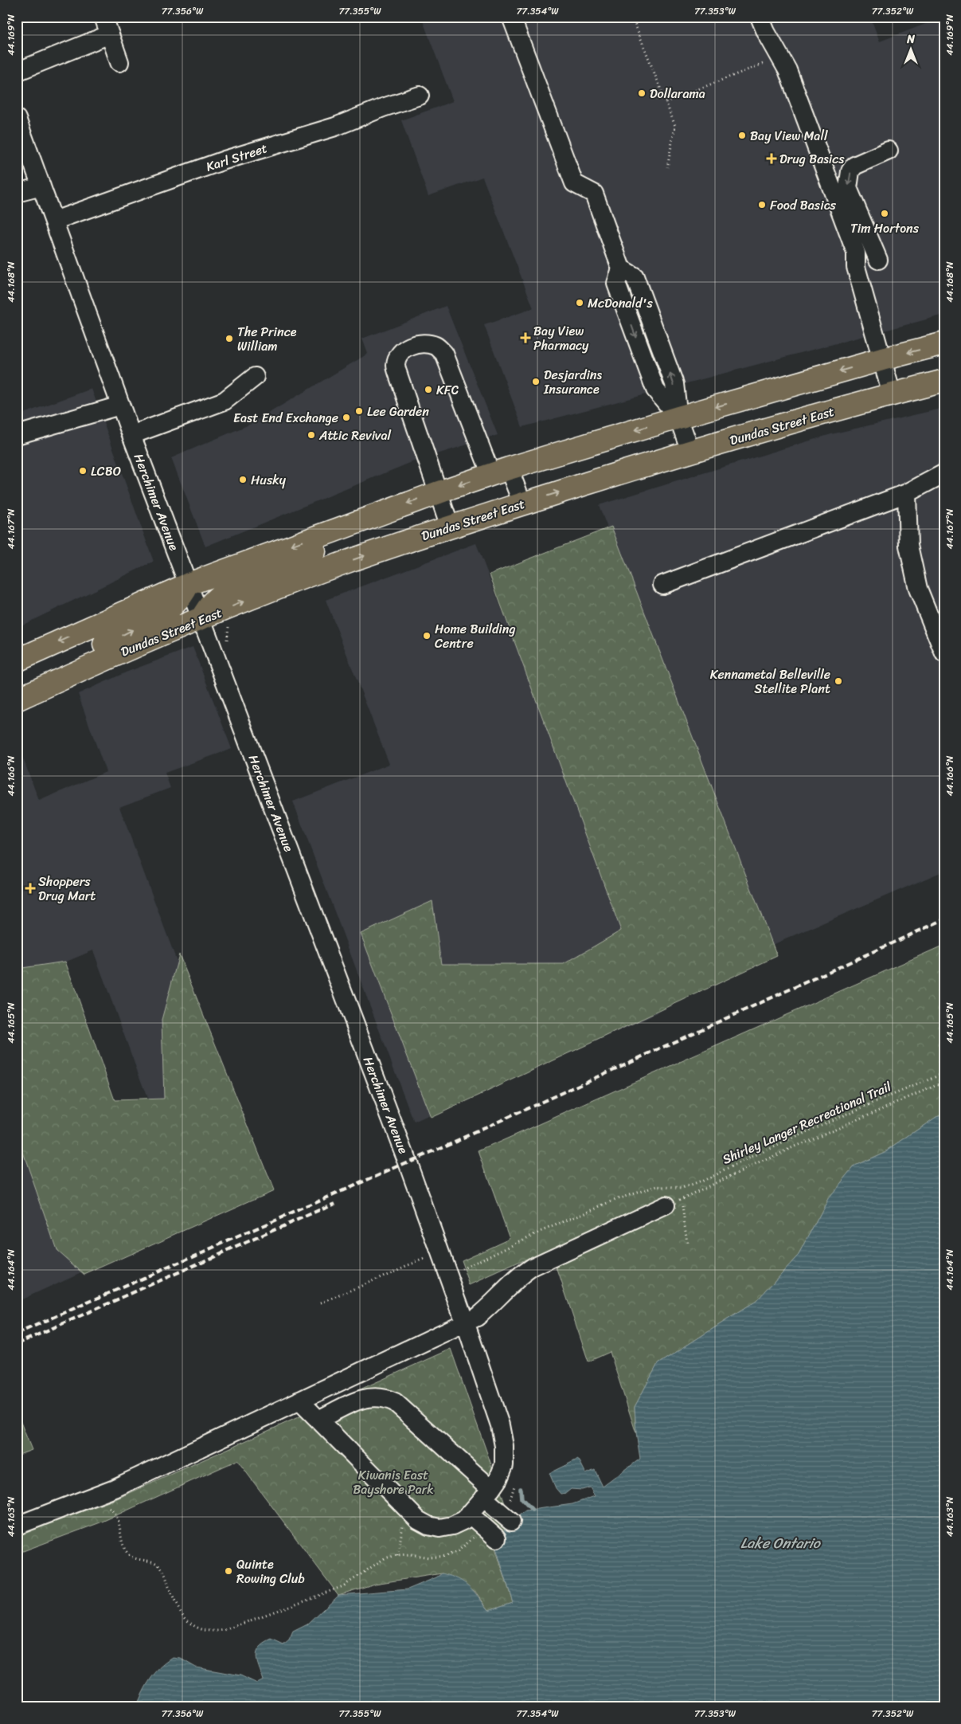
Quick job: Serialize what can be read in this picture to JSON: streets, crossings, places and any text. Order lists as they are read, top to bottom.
{
  "streets": {
    "main road": ["Dundas Street East"],
    "street": ["Karl Street", "Herchimer Avenue"],
    "path": ["Shirley Langer Recreational Trail"]
  },
  "crossings": [
    ["Karl Street", "Herchimer Avenue"],
    ["Dundas Street East", "Herchimer Avenue"]
  ],
  "water": ["Lake Ontario"],
  "parks": ["Kiwanis East Bayshore Park"],
  "places": {
    "other": [
      "Dollarama",
      "Bay View Mall",
      "Food Basics",
      "Tim Hortons",
      "McDonald's",
      "The Prince William",
      "Desjardins Insurance",
      "KFC",
      "Lee Garden",
      "East End Exchange",
      "Attic Revival",
      "LCBO",
      "Husky",
      "Home Building Centre",
      "Kennametal Belleville Stellite Plant",
      "Quinte Rowing Club"
    ],
    "health": ["Drug Basics", "Bay View Pharmacy", "Shoppers Drug Mart"]
  },
  "north": "top",
  "coordinates": [
    "77.356°W",
    "77.355°W",
    "77.354°W",
    "77.353°W",
    "77.352°W",
    "44.169°N",
    "44.168°N",
    "44.167°N",
    "44.166°N",
    "44.165°N",
    "44.164°N",
    "44.163°N"
  ]
}
